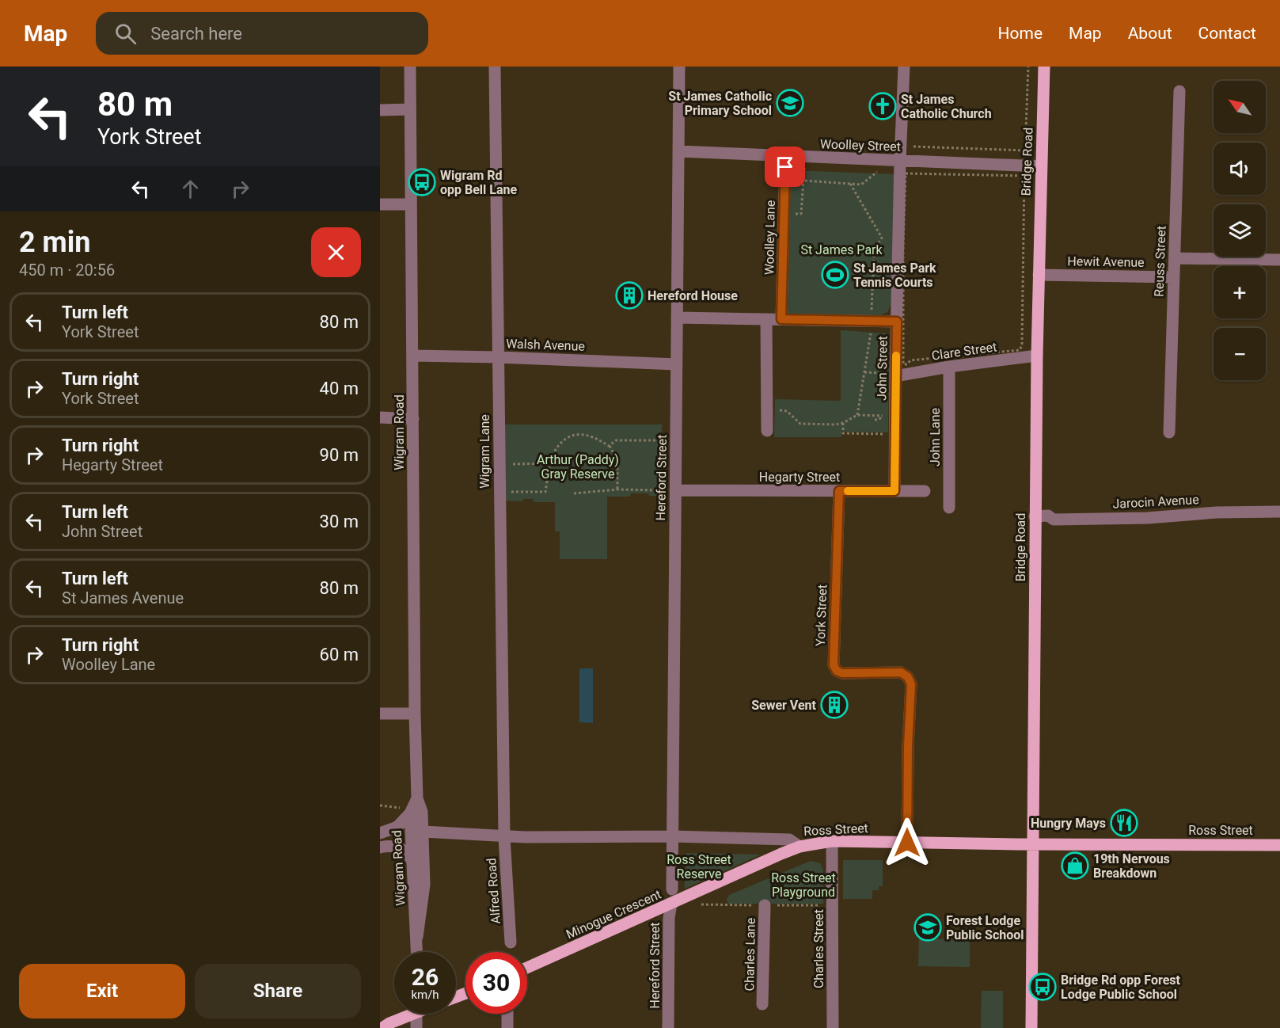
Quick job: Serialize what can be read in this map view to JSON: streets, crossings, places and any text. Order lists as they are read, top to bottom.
{
  "streets": {
    "main road": ["Bridge Road", "Ross Street", "Minogue Crescent"],
    "street": [
      "Woolley Street",
      "Woolley Lane",
      "Hewit Avenue",
      "Reuss Street",
      "Walsh Avenue",
      "Clare Street",
      "John Street",
      "Wigram Road",
      "John Lane",
      "Wigram Lane",
      "Hegarty Street",
      "Hereford Street",
      "Jarocin Avenue",
      "York Street",
      "Alfred Road",
      "Charles Street",
      "Charles Lane"
    ]
  },
  "crossings": [
    ["Woolley Street", "Bridge Road"],
    ["Woolley Street", "Woolley Lane"],
    ["Woolley Street", "John Street"],
    ["Woolley Street", "Hereford Street"],
    ["Bridge Road", "Hewit Avenue"],
    ["Bridge Road", "Clare Street"],
    ["Bridge Road", "Jarocin Avenue"],
    ["Bridge Road", "Ross Street"],
    ["Hewit Avenue", "Reuss Street"],
    ["Walsh Avenue", "Wigram Road"],
    ["Walsh Avenue", "Wigram Lane"],
    ["Walsh Avenue", "Hereford Street"],
    ["Clare Street", "John Street"],
    ["Clare Street", "John Lane"],
    ["John Street", "Hegarty Street"],
    ["Wigram Road", "Ross Street"],
    ["Wigram Lane", "Ross Street"],
    ["Wigram Lane", "Alfred Road"],
    ["Hegarty Street", "Hereford Street"],
    ["Hegarty Street", "York Street"],
    ["Hereford Street", "Ross Street"],
    ["Hereford Street", "Minogue Crescent"],
    ["York Street", "Ross Street"],
    ["Ross Street", "Alfred Road"],
    ["Ross Street", "Minogue Crescent"],
    ["Ross Street", "Charles Street"]
  ],
  "parks": [
    "St James Park",
    "Arthur (Paddy) Gray Reserve",
    "Ross Street Reserve",
    "Ross Street Playground"
  ],
  "places": {
    "school or university": ["St James Catholic Primary School", "Forest Lodge Public School"],
    "church": ["St James Catholic Church"],
    "bus stop": ["Wigram Rd opp Bell Lane", "Bridge Rd opp Forest Lodge Public School"],
    "sports": ["St James Park Tennis Courts"],
    "building": ["Hereford House", "Sewer Vent"],
    "restaurant": ["Hungry Mays"],
    "shop": ["19th Nervous Breakdown"]
  },
  "north": "top left",
  "page": {
    "header": "Map",
    "search": "Search here",
    "nav": [
      "Home",
      "Map",
      "About",
      "Contact"
    ],
    "turn": ["80 m", "York Street"],
    "map_buttons": ["+", "−"],
    "heading": ["2 min", "450 m · 20:56"],
    "list": [
      {
        "name": "Turn left",
        "note": "York Street",
        "value": "80 m"
      },
      {
        "name": "Turn right",
        "note": "York Street",
        "value": "40 m"
      },
      {
        "name": "Turn right",
        "note": "Hegarty Street",
        "value": "90 m"
      },
      {
        "name": "Turn left",
        "note": "John Street",
        "value": "30 m"
      },
      {
        "name": "Turn left",
        "note": "St James Avenue",
        "value": "80 m"
      },
      {
        "name": "Turn right",
        "note": "Woolley Lane",
        "value": "60 m"
      }
    ],
    "speed": "26 km/h",
    "limit": "30",
    "buttons": ["Exit", "Share"]
  }
}
